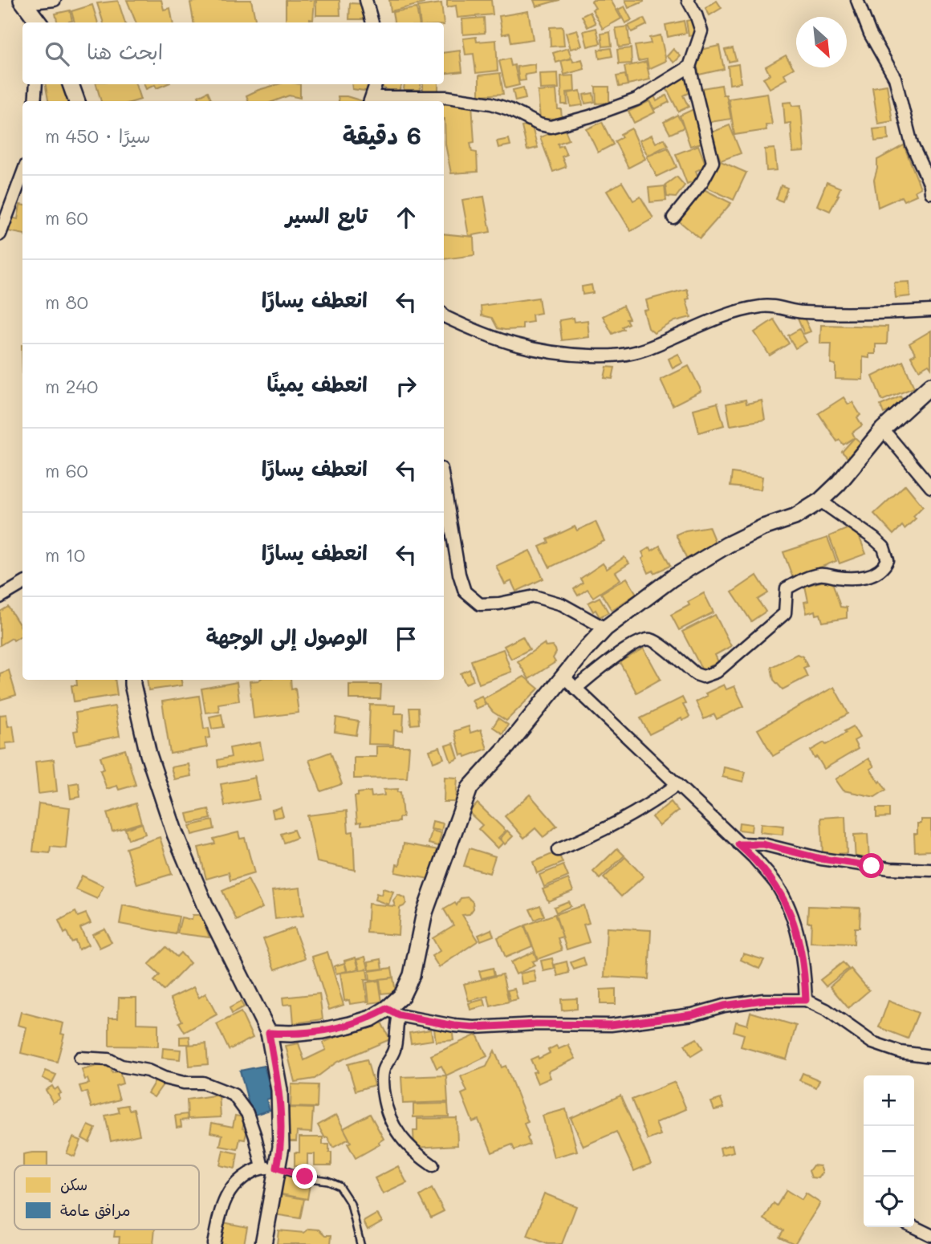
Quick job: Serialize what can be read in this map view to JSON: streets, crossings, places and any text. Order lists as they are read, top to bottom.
{
  "legend": ["سكن", "مرافق عامة"],
  "north": "bottom right",
  "page": {
    "search": "ابحث هنا",
    "heading": ["6 دقيقة", "سيرًا · 450 m"],
    "list": [
      ["تابع السير", "60 m"],
      ["انعطف يسارًا", "80 m"],
      ["انعطف يمينًا", "240 m"],
      ["انعطف يسارًا", "60 m"],
      ["انعطف يسارًا", "10 m"],
      "الوصول إلى الوجهة"
    ],
    "map_buttons": ["+", "−"]
  }
}
